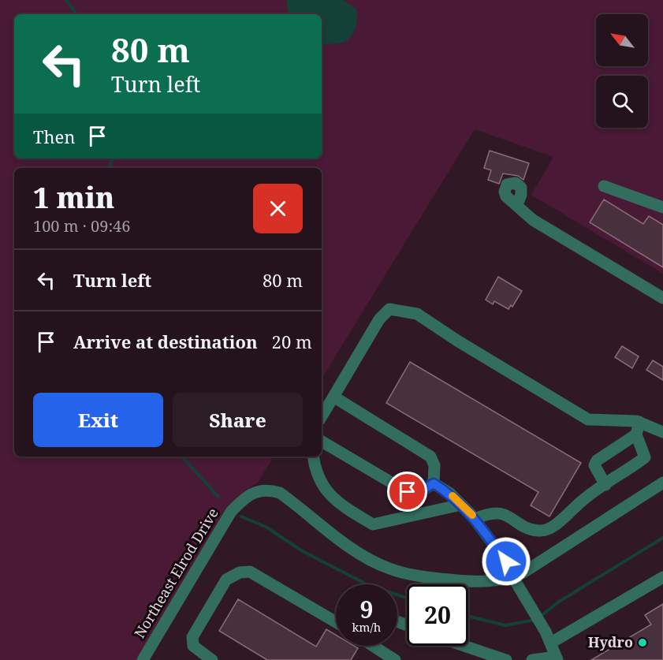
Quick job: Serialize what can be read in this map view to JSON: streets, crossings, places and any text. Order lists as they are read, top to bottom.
{
  "streets": {
    "street": ["Northeast Elrod Drive"]
  },
  "places": ["Hydro"],
  "north": "top left",
  "page": {
    "turn": ["80 m", "Turn left"],
    "then": "Then",
    "heading": ["1 min", "100 m · 09:46"],
    "list": [
      {
        "name": "Turn left",
        "value": "80 m"
      },
      {
        "name": "Arrive at destination",
        "value": "20 m"
      }
    ],
    "buttons": ["Exit", "Share"],
    "speed": "9 km/h",
    "limit": "20"
  }
}
